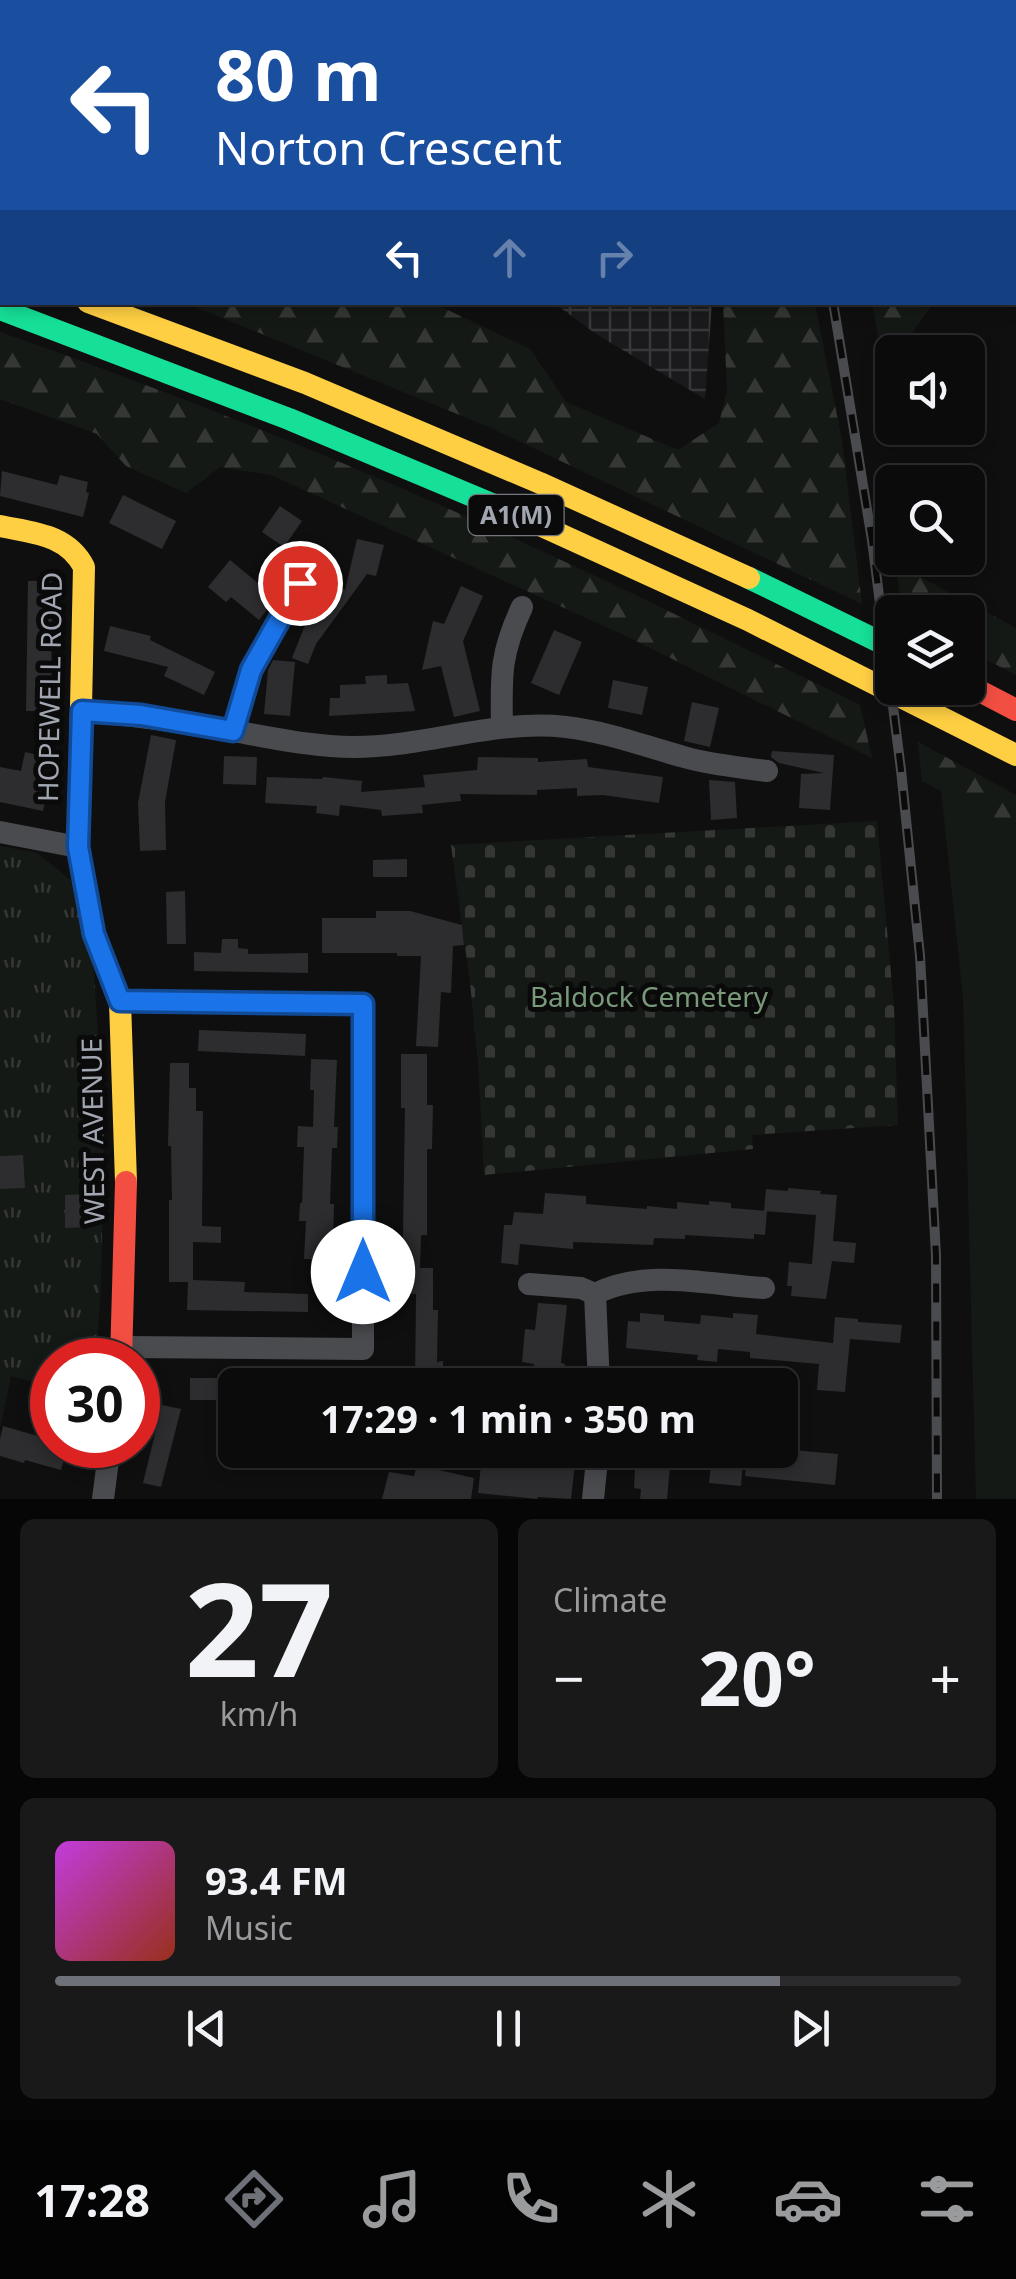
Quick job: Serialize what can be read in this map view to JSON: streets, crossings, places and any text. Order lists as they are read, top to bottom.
{
  "streets": {
    "main road": ["A1(M)", "HOPEWELL ROAD", "WEST AVENUE"]
  },
  "crossings": [
    ["HOPEWELL ROAD", "WEST AVENUE"]
  ],
  "parks": ["Baldock Cemetery"],
  "page": {
    "turn": ["80 m", "Norton Crescent"],
    "limit": "30",
    "trip": "17:29 · 1 min · 350 m",
    "tile": [
      ["27", "km/h"],
      "Climate"
    ],
    "heat": ["−", "20°", "+"],
    "song": ["93.4 FM", "Music"],
    "tabs": "17:28"
  }
}
